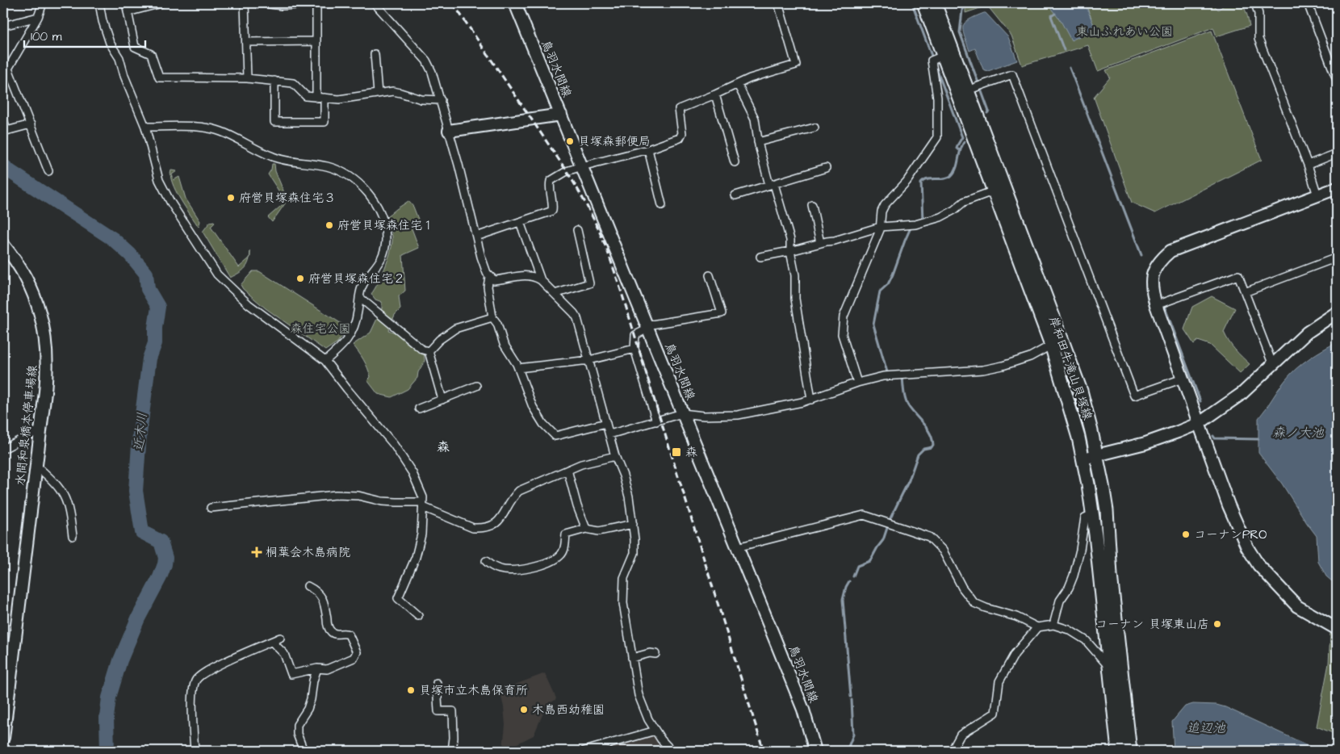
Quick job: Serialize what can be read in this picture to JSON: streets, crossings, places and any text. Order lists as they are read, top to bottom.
{
  "streets": {
    "main road": ["岸和田牛滝山貝塚線"],
    "street": ["鳥羽水間線", "水間和泉橋本停車場線"]
  },
  "districts": ["森"],
  "water": ["近木川", "森ノ大池", "追辺池"],
  "parks": ["東山ふれあい公園", "森住宅公園"],
  "places": {
    "other": [
      "貝塚森郵便局",
      "府営貝塚森住宅３",
      "府営貝塚森住宅１",
      "府営貝塚森住宅２",
      "コーナンPRO",
      "コーナン 貝塚東山店",
      "貝塚市立木島保育所",
      "木島西幼稚園"
    ],
    "transit": ["森"],
    "health": ["桐葉会木島病院"]
  },
  "scale_bar": "100 m"
}
